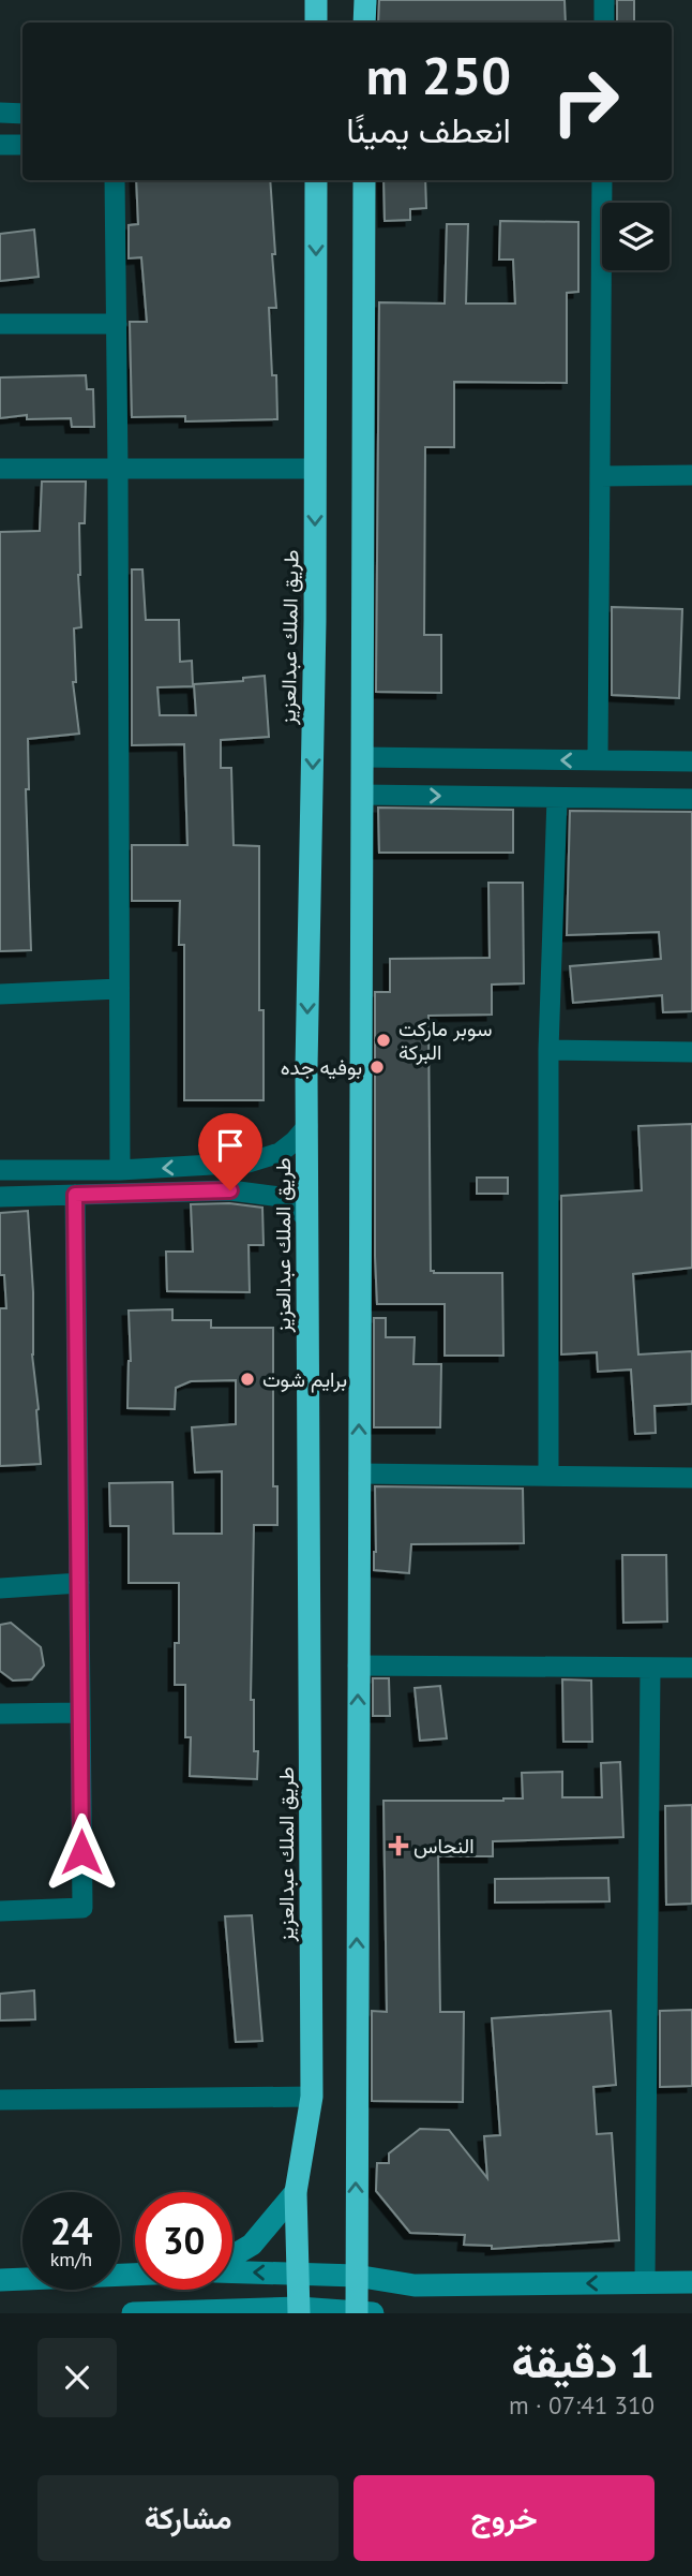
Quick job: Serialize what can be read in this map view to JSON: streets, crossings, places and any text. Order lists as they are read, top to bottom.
{
  "streets": {
    "highway": ["طريق الملك عبدالعزيز"]
  },
  "places": {
    "other": ["سوبر ماركت البركة", "بوفيه جده", "برايم شوت"],
    "health": ["النحاس"]
  },
  "page": {
    "turn": ["250 m", "انعطف يمينًا"],
    "speed": "24 km/h",
    "limit": "30",
    "heading": ["1 دقيقة", "310 m · 07:41"],
    "buttons": ["خروج", "مشاركة"]
  }
}
